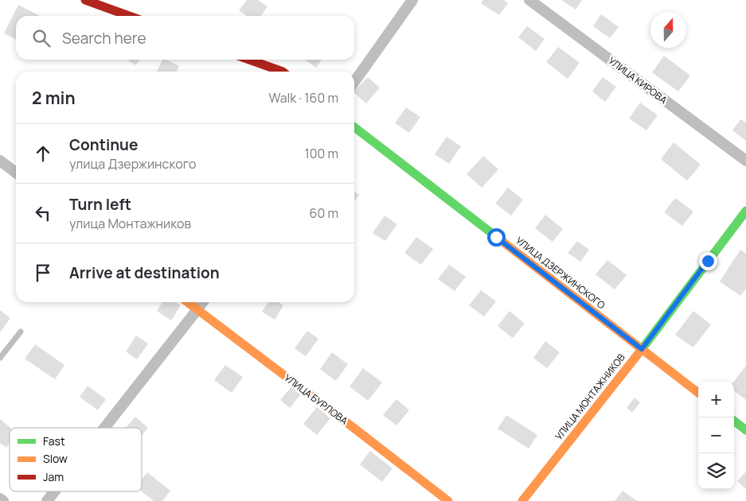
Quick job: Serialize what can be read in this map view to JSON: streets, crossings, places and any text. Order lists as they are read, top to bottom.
{
  "streets": {
    "street": [
      "УЛИЦА КИРОВА",
      "УЛИЦА ДЗЕРЖИНСКОГО",
      "УЛИЦА МОНТАЖНИКОВ",
      "УЛИЦА БУРЛОВА"
    ]
  },
  "crossings": [
    ["УЛИЦА ДЗЕРЖИНСКОГО", "УЛИЦА МОНТАЖНИКОВ"]
  ],
  "legend": ["Fast", "Slow", "Jam"],
  "north": "top",
  "page": {
    "search": "Search here",
    "heading": ["2 min", "Walk · 160 m"],
    "list": [
      ["Continue", "улица Дзержинского", "100 m"],
      ["Turn left", "улица Монтажников", "60 m"],
      "Arrive at destination"
    ],
    "map_buttons": ["+", "−"]
  }
}
